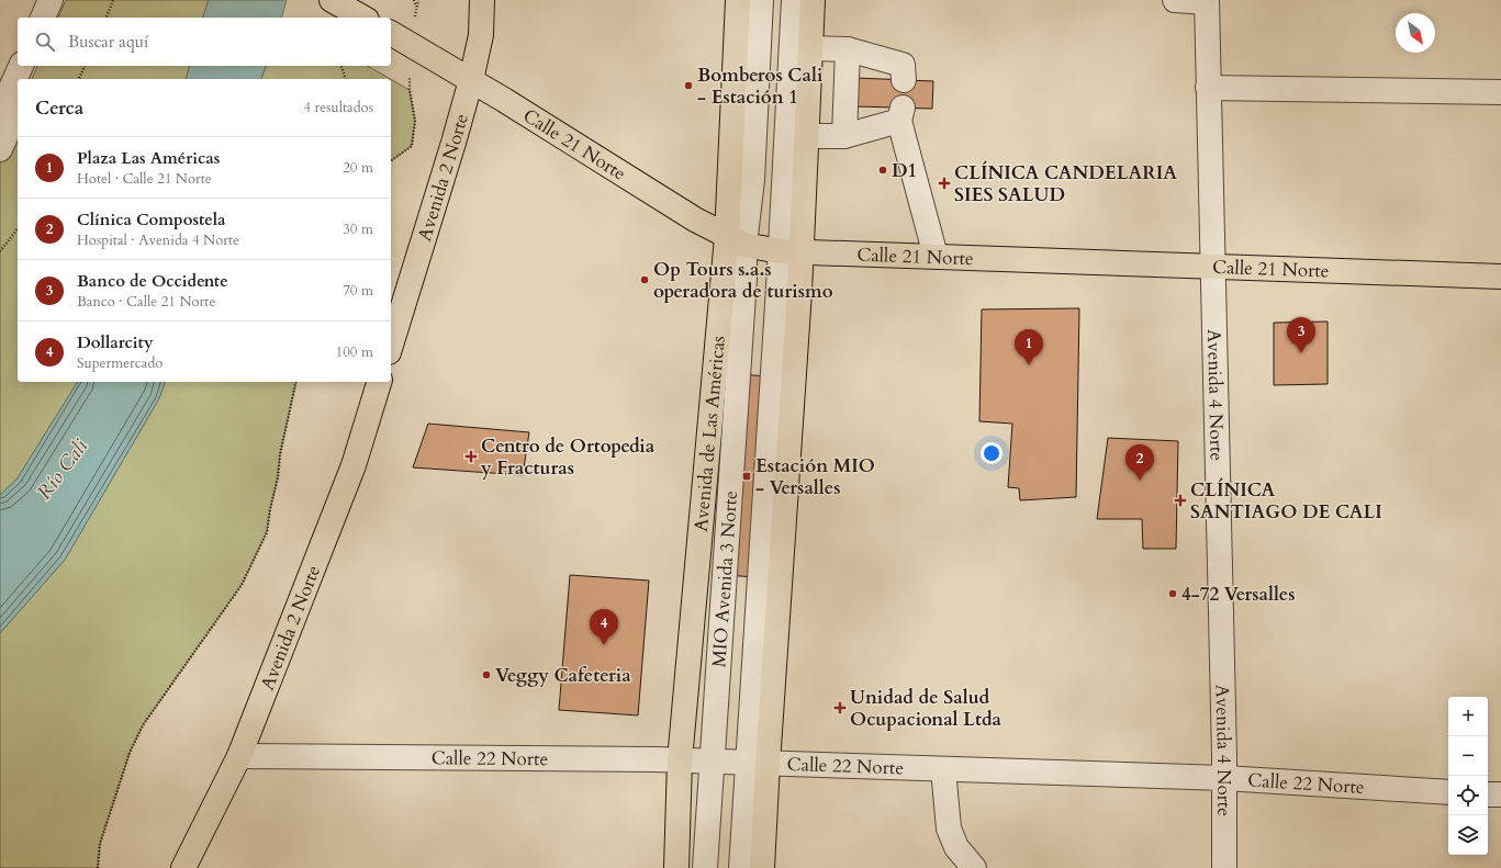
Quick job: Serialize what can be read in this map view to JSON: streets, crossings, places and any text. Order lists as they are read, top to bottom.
{
  "streets": {
    "main road": ["Calle 21 Norte", "Avenida 2 Norte", "Avenida de Las Américas"],
    "street": ["Avenida 4 Norte", "MIO Avenida 3 Norte", "Calle 22 Norte"]
  },
  "crossings": [
    ["Calle 21 Norte", "Avenida 2 Norte"],
    ["Calle 21 Norte", "Avenida 4 Norte"],
    ["Calle 21 Norte", "Avenida de Las Américas"],
    ["Calle 21 Norte", "MIO Avenida 3 Norte"],
    ["Avenida 2 Norte", "Calle 22 Norte"],
    ["Avenida 4 Norte", "Calle 22 Norte"],
    ["Avenida de Las Américas", "MIO Avenida 3 Norte"],
    ["Avenida de Las Américas", "Calle 22 Norte"],
    ["MIO Avenida 3 Norte", "Calle 22 Norte"]
  ],
  "water": ["Río Cali"],
  "places": {
    "other": [
      "Bomberos Cali - Estación 1",
      "D1",
      "Op Tours s.a.s operadora de turismo",
      "4-72 Versalles",
      "Veggy Cafeteria"
    ],
    "health": [
      "CLÍNICA CANDELARIA SIES SALUD",
      "Centro de Ortopedia y Fracturas",
      "CLÍNICA SANTIAGO DE CALI",
      "Unidad de Salud Ocupacional Ltda"
    ],
    "transit": ["Estación MIO - Versalles"]
  },
  "north": "bottom right",
  "page": {
    "search": "Buscar aquí",
    "heading": ["Cerca", "4 resultados"],
    "list": [
      {
        "mark": "1",
        "name": "Plaza Las Américas",
        "note": "Hotel · Calle 21 Norte",
        "value": "20 m"
      },
      {
        "mark": "2",
        "name": "Clínica Compostela",
        "note": "Hospital · Avenida 4 Norte",
        "value": "30 m"
      },
      {
        "mark": "3",
        "name": "Banco de Occidente",
        "note": "Banco · Calle 21 Norte",
        "value": "70 m"
      },
      {
        "mark": "4",
        "name": "Dollarcity",
        "note": "Supermercado",
        "value": "100 m"
      }
    ],
    "pins": [
      "3",
      "1",
      "2",
      "4"
    ],
    "map_buttons": ["+", "−"]
  }
}
